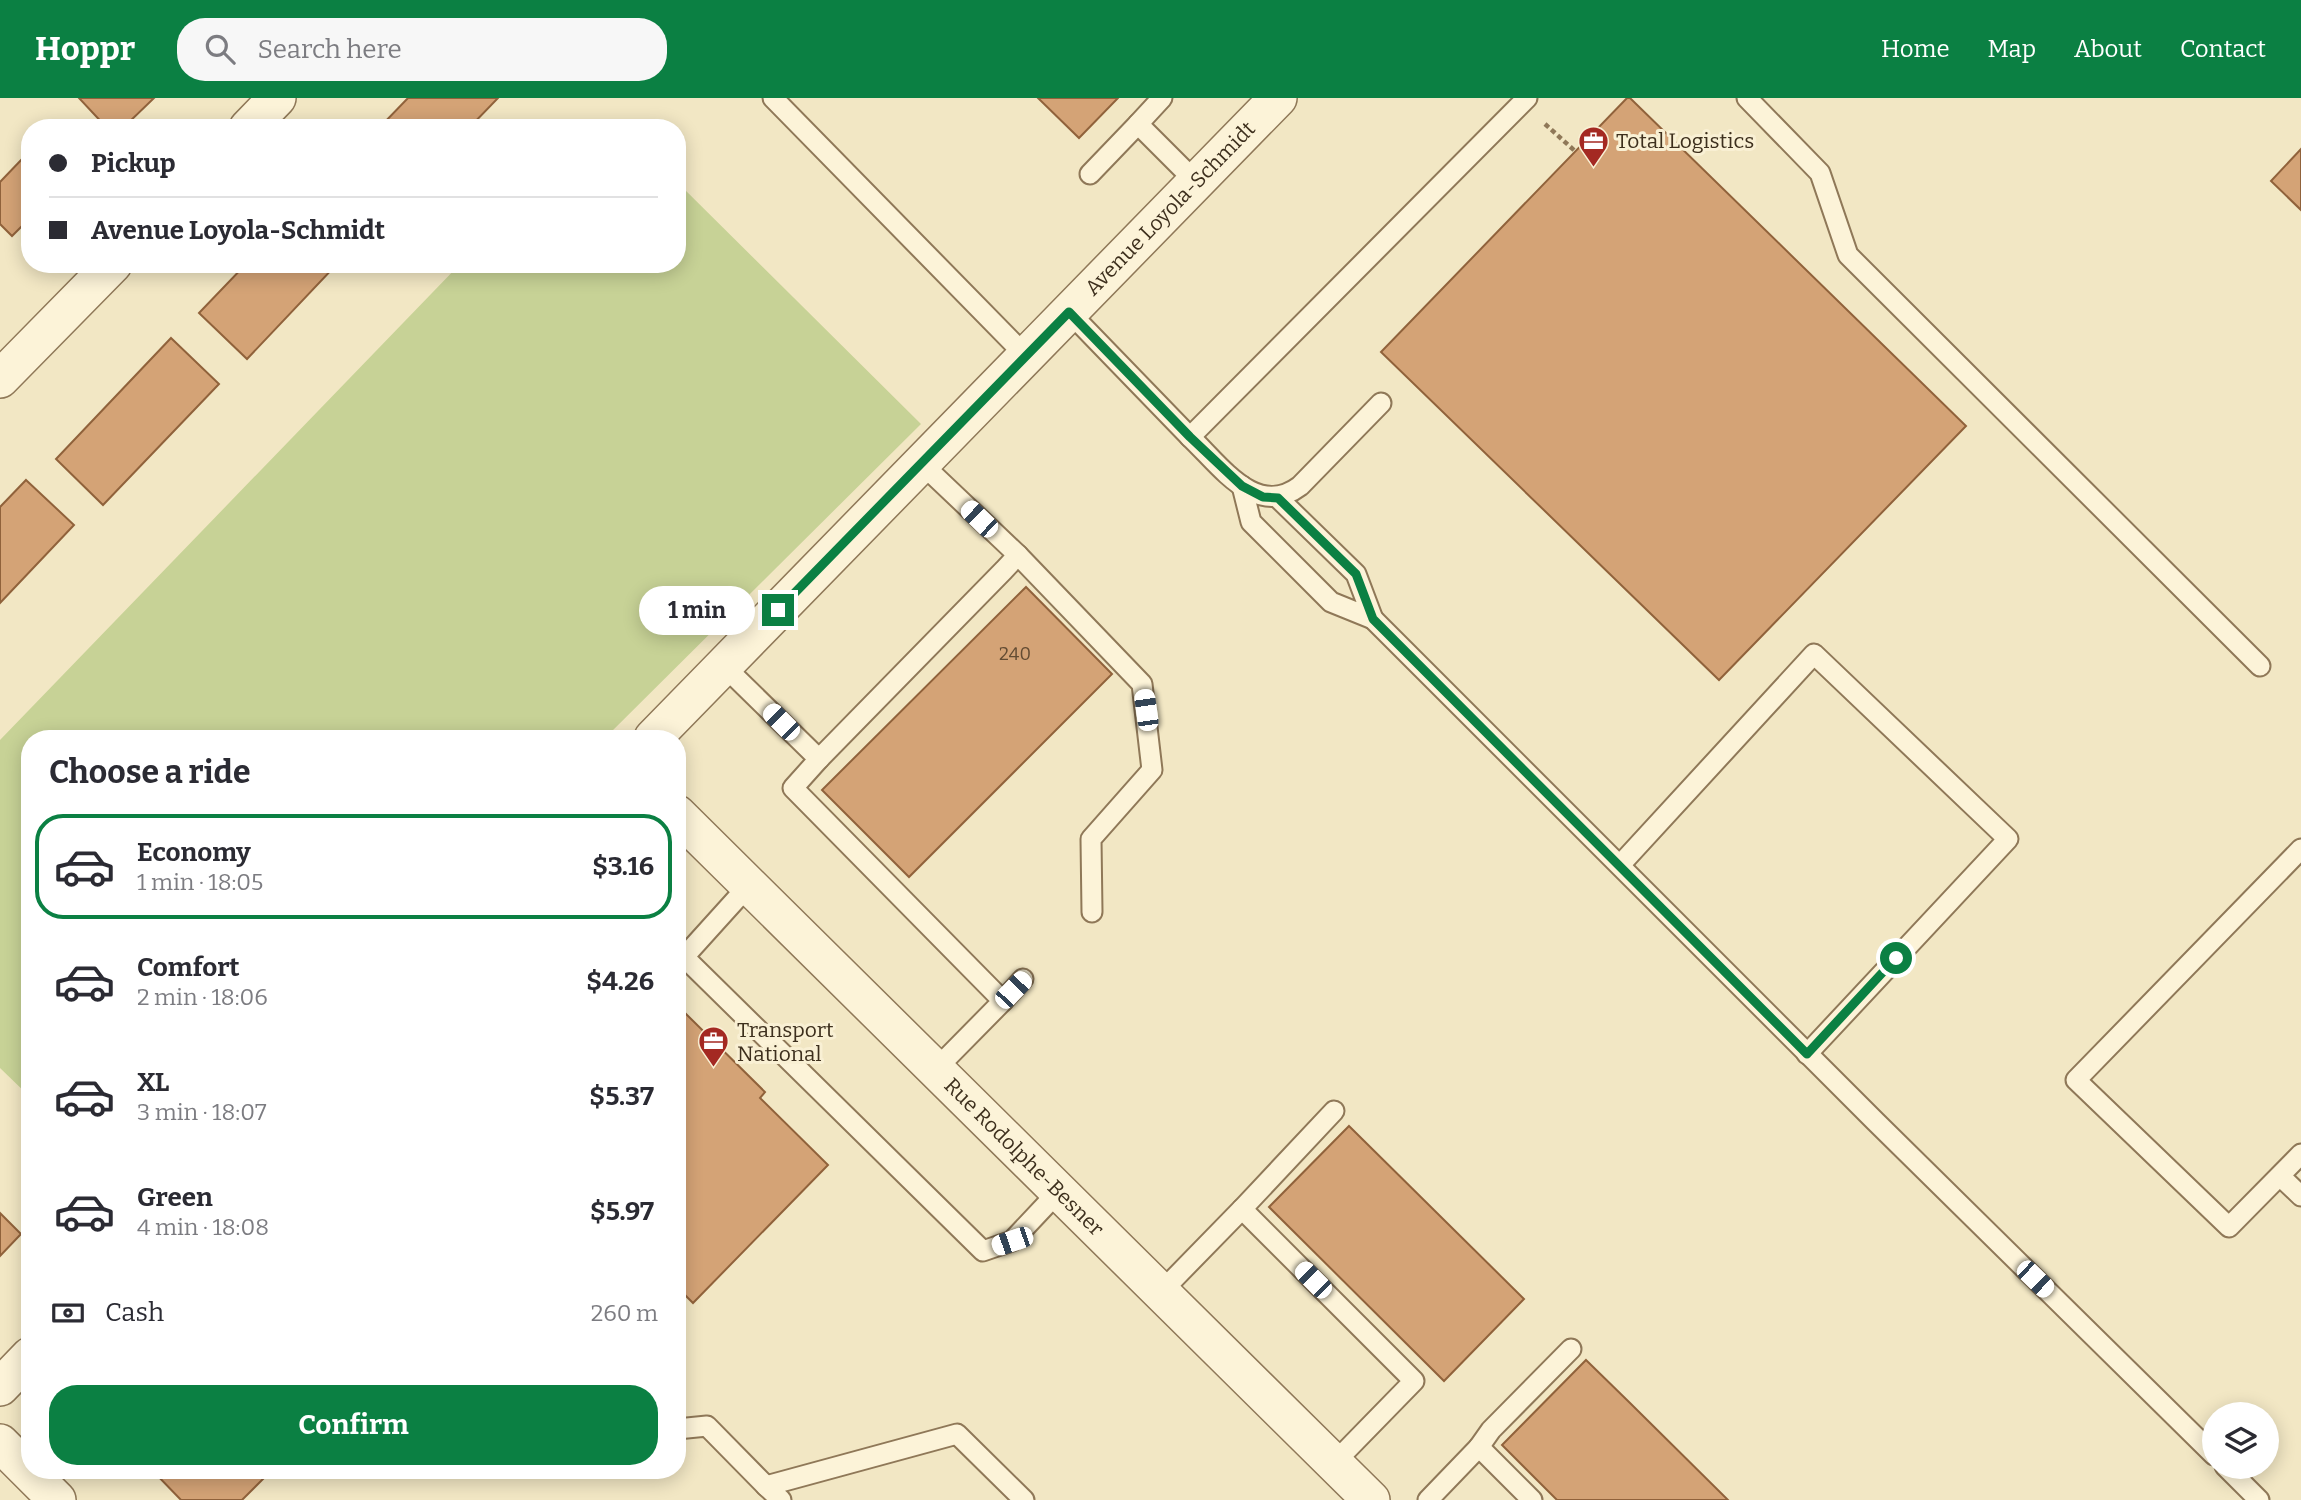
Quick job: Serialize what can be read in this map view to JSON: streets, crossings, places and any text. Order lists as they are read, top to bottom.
{
  "streets": {
    "street": ["Avenue Loyola-Schmidt", "Rue Rodolphe-Besner"]
  },
  "places": {
    "office": ["Total Logistics", "Transport National"]
  },
  "house_numbers": ["240"],
  "page": {
    "header": "Hoppr",
    "search": "Search here",
    "nav": [
      "Home",
      "Map",
      "About",
      "Contact"
    ],
    "banner": ["Pickup", "Avenue Loyola-Schmidt"],
    "bubble": "1 min",
    "heading": "Choose a ride",
    "list": [
      {
        "name": "Economy",
        "note": "1 min · 18:05",
        "value": "$3.16"
      },
      {
        "name": "Comfort",
        "note": "2 min · 18:06",
        "value": "$4.26"
      },
      {
        "name": "XL",
        "note": "3 min · 18:07",
        "value": "$5.37"
      },
      {
        "name": "Green",
        "note": "4 min · 18:08",
        "value": "$5.97"
      }
    ],
    "pay": ["Cash", "260 m"],
    "buttons": "Confirm"
  }
}
